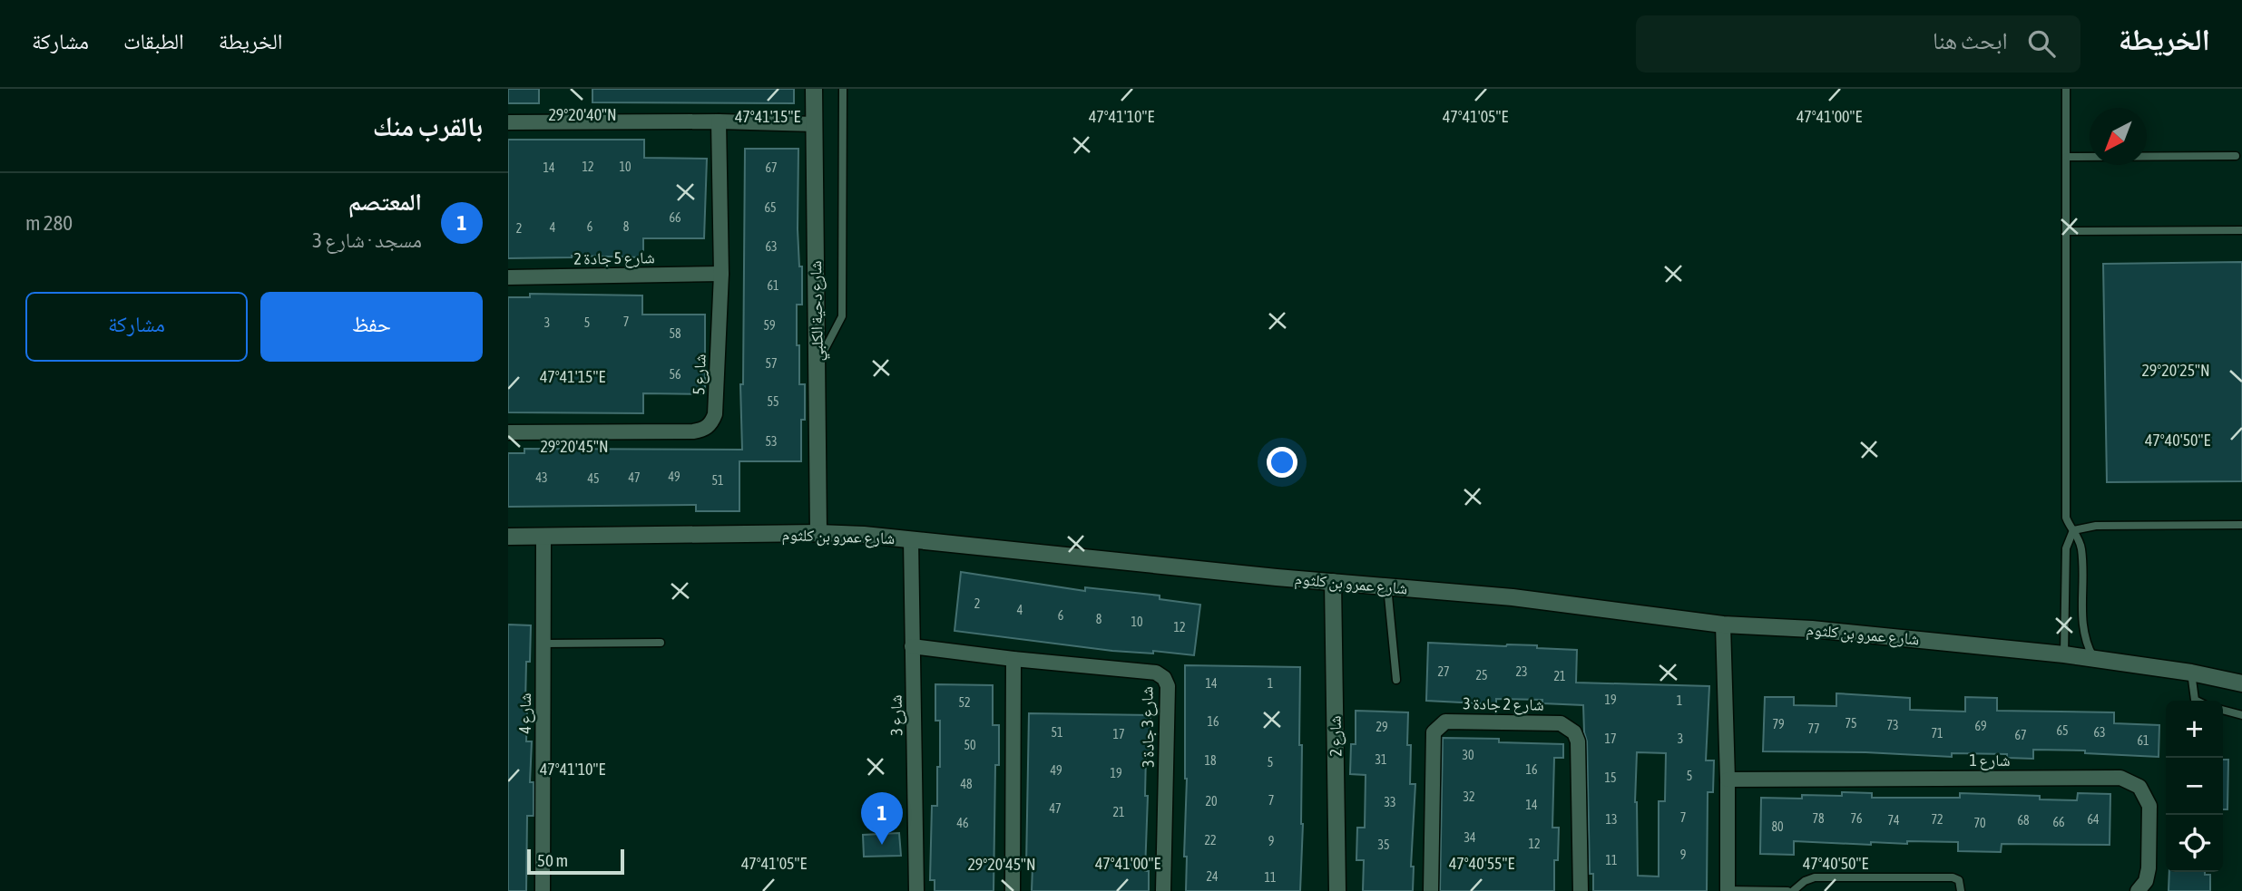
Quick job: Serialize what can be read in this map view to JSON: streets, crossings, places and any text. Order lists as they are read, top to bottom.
{
  "streets": {
    "street": [
      "شارع 5 جادة 2",
      "شارع دحية الكلبي",
      "شارع 5",
      "شارع عمرو بن كلثوم",
      "شارع 2 جادة 3",
      "شارع 4",
      "شارع 3",
      "شارع 3 جادة 3",
      "شارع 2",
      "شارع 1"
    ]
  },
  "crossings": [
    ["شارع 5 جادة 2", "شارع 5"],
    ["شارع دحية الكلبي", "شارع عمرو بن كلثوم"],
    ["شارع عمرو بن كلثوم", "شارع 4"],
    ["شارع عمرو بن كلثوم", "شارع 3"],
    ["شارع عمرو بن كلثوم", "شارع 2"],
    ["شارع 3", "شارع 3 جادة 3"]
  ],
  "house_numbers": [
    "12",
    "10",
    "14",
    "67",
    "65",
    "66",
    "6",
    "8",
    "4",
    "2",
    "63",
    "61",
    "7",
    "3",
    "5",
    "59",
    "58",
    "57",
    "56",
    "55",
    "53",
    "49",
    "43",
    "47",
    "45",
    "51",
    "2",
    "4",
    "6",
    "8",
    "10",
    "12",
    "27",
    "23",
    "25",
    "21",
    "14",
    "1",
    "19",
    "1",
    "52",
    "16",
    "75",
    "79",
    "73",
    "69",
    "29",
    "77",
    "65",
    "51",
    "63",
    "71",
    "17",
    "67",
    "17",
    "3",
    "61",
    "50",
    "30",
    "31",
    "18",
    "5",
    "16",
    "49",
    "19",
    "5",
    "15",
    "48",
    "32",
    "7",
    "20",
    "33",
    "14",
    "47",
    "21",
    "7",
    "78",
    "76",
    "13",
    "72",
    "64",
    "74",
    "68",
    "66",
    "46",
    "70",
    "80",
    "34",
    "22",
    "9",
    "12",
    "35",
    "9",
    "11",
    "24",
    "11"
  ],
  "scale_bar": "50 m",
  "north": "bottom left",
  "page": {
    "header": "الخريطة",
    "search": "ابحث هنا",
    "nav": ["الخريطة", "الطبقات", "مشاركة"],
    "heading": "بالقرب منك",
    "list": [
      {
        "mark": "1",
        "name": "المعتصم",
        "note": "مسجد · شارع 3",
        "value": "280 m"
      }
    ],
    "buttons": ["حفظ", "مشاركة"],
    "map_buttons": ["+", "−"],
    "pins": "1",
    "scale": "50 m"
  },
  "coordinates": [
    "29°20'40\"N",
    "47°41'15\"E",
    "47°41'10\"E",
    "47°41'05\"E",
    "47°41'00\"E",
    "29°20'25\"N",
    "47°40'50\"E",
    "29°20'45\"N",
    "47°40'55\"E"
  ]
}
